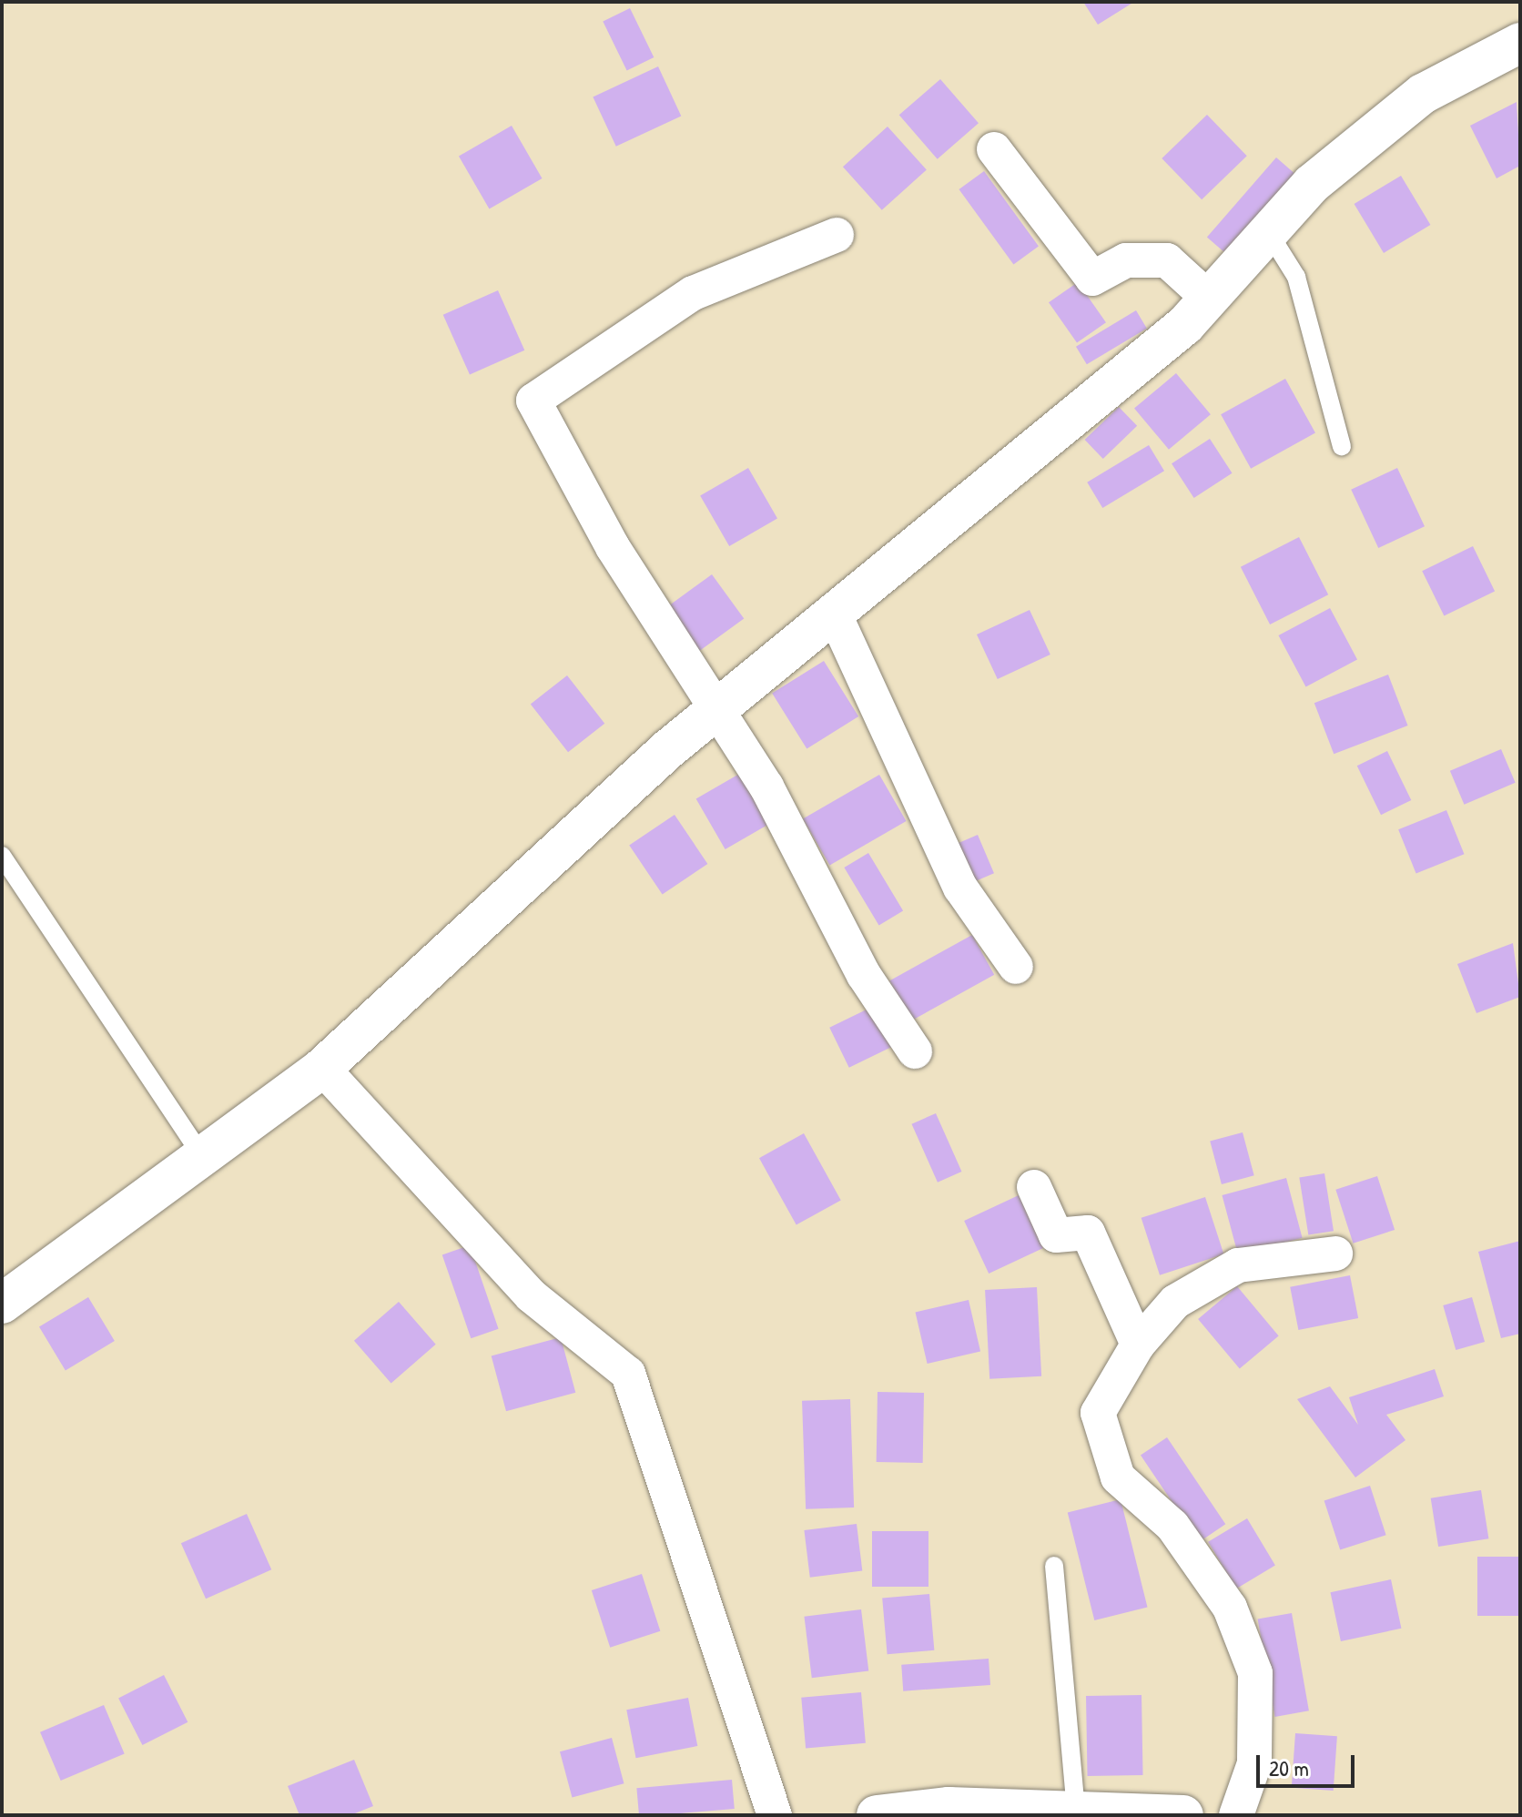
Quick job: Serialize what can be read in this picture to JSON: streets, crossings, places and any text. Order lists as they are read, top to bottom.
{
  "scale_bar": "20 m"
}
